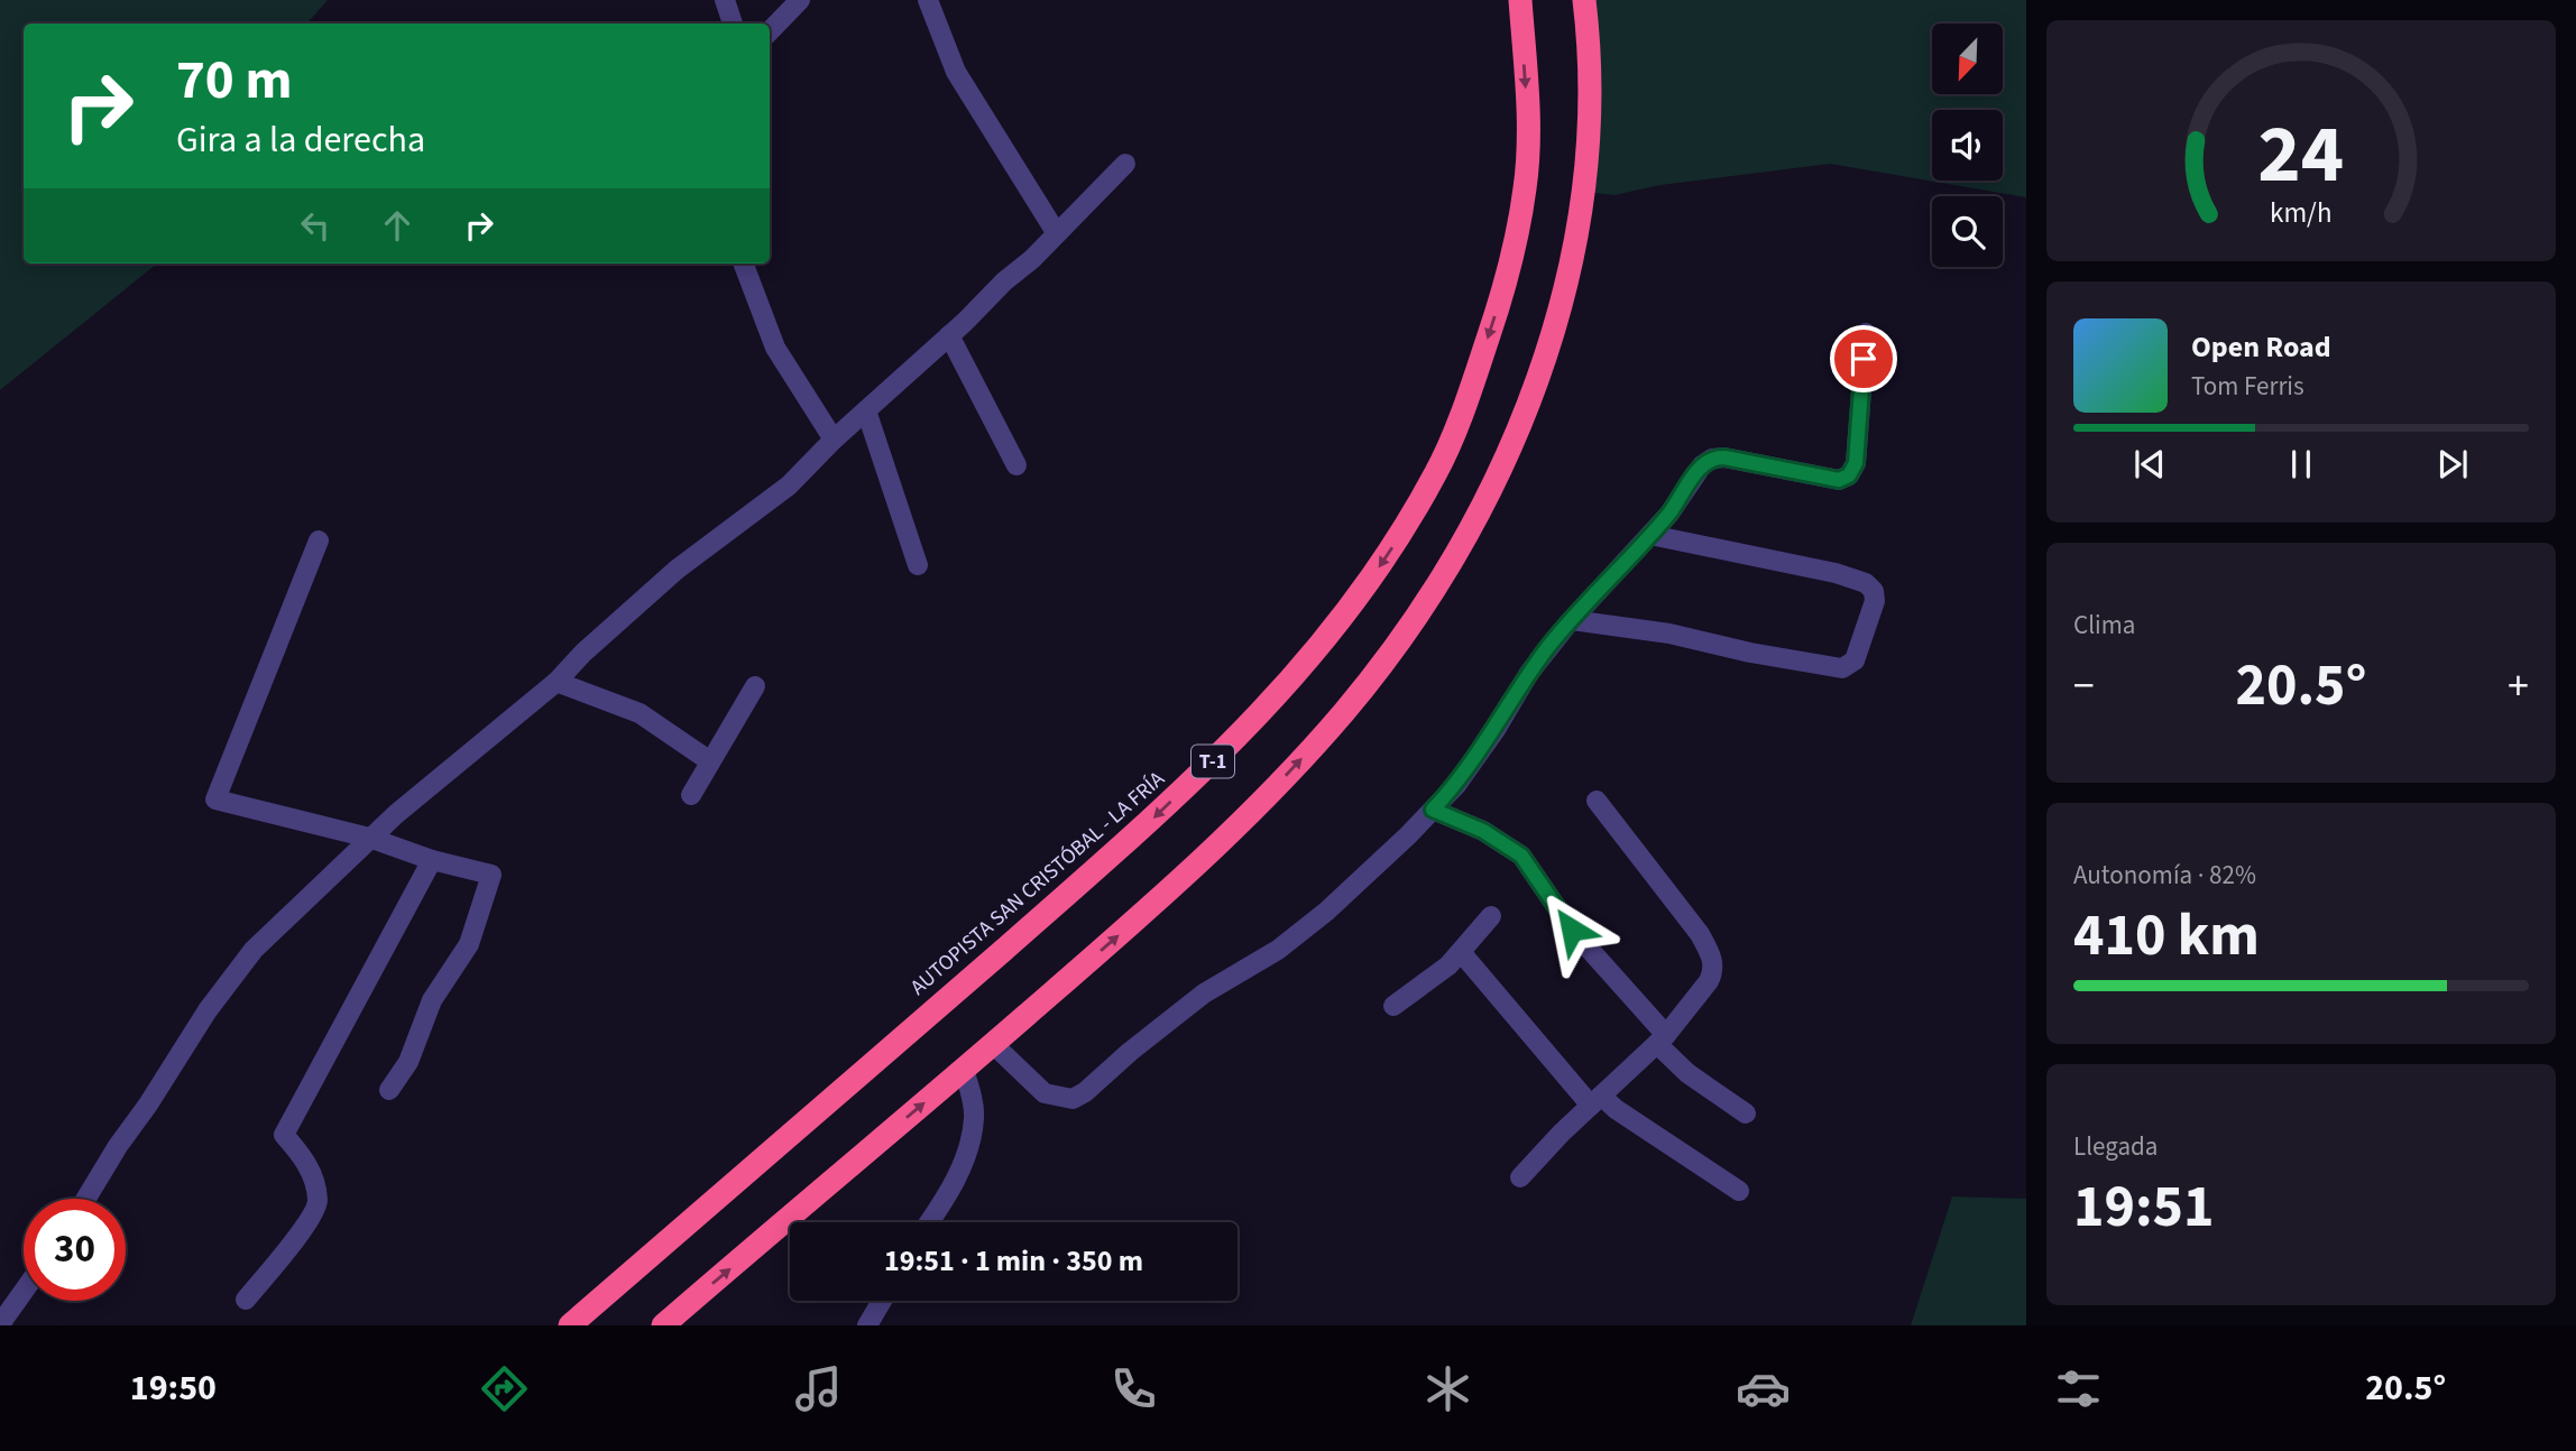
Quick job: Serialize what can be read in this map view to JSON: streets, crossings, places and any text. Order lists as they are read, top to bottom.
{
  "streets": {
    "highway": ["T-1", "AUTOPISTA SAN CRISTÓBAL - LA FRÍA"]
  },
  "north": "bottom left",
  "page": {
    "turn": ["70 m", "Gira a la derecha"],
    "song": ["Open Road", "Tom Ferris"],
    "tile": [
      "Clima",
      ["Autonomía · 82%", "410 km"],
      ["Llegada", "19:51"]
    ],
    "heat": ["−", "20.5°", "+"],
    "limit": "30",
    "trip": "19:51 · 1 min · 350 m",
    "tabs": ["19:50", "20.5°"],
    "gauge": ["24", "km/h"]
  }
}
